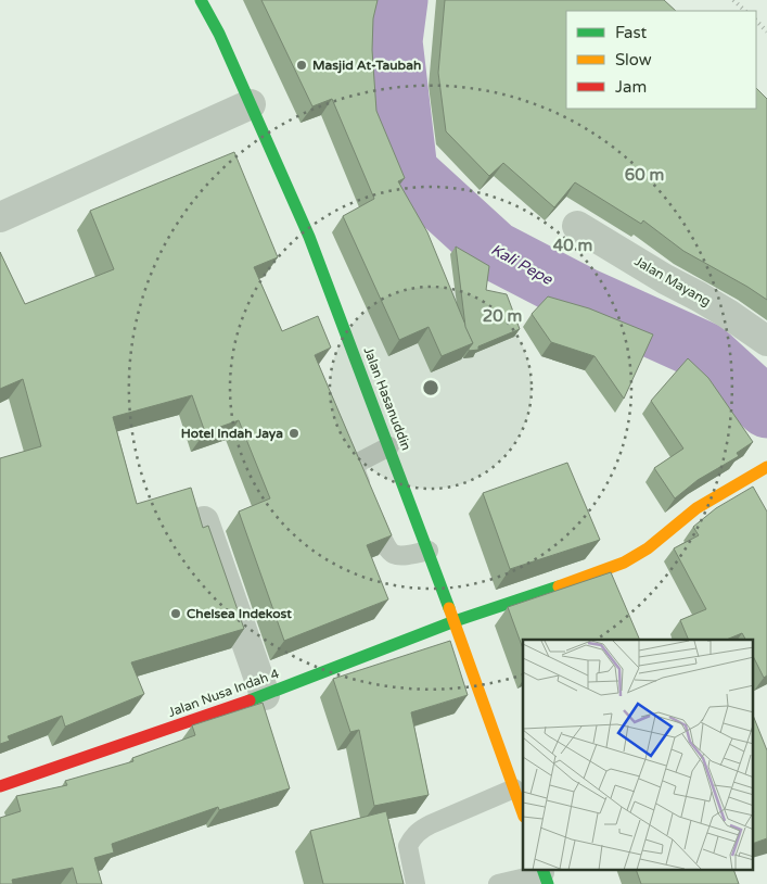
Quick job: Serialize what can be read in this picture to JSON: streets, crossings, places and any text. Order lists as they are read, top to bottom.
{
  "streets": {
    "main road": ["Jalan Hasanuddin", "Jalan Nusa Indah 4"],
    "street": ["Jalan Mayang"]
  },
  "crossings": [
    ["Jalan Hasanuddin", "Jalan Nusa Indah 4"]
  ],
  "water": ["Kali Pepe"],
  "places": ["Masjid At-Taubah", "Hotel Indah Jaya", "Chelsea Indekost"],
  "legend": ["Fast", "Slow", "Jam"],
  "rings": ["60 m", "40 m", "20 m"]
}
